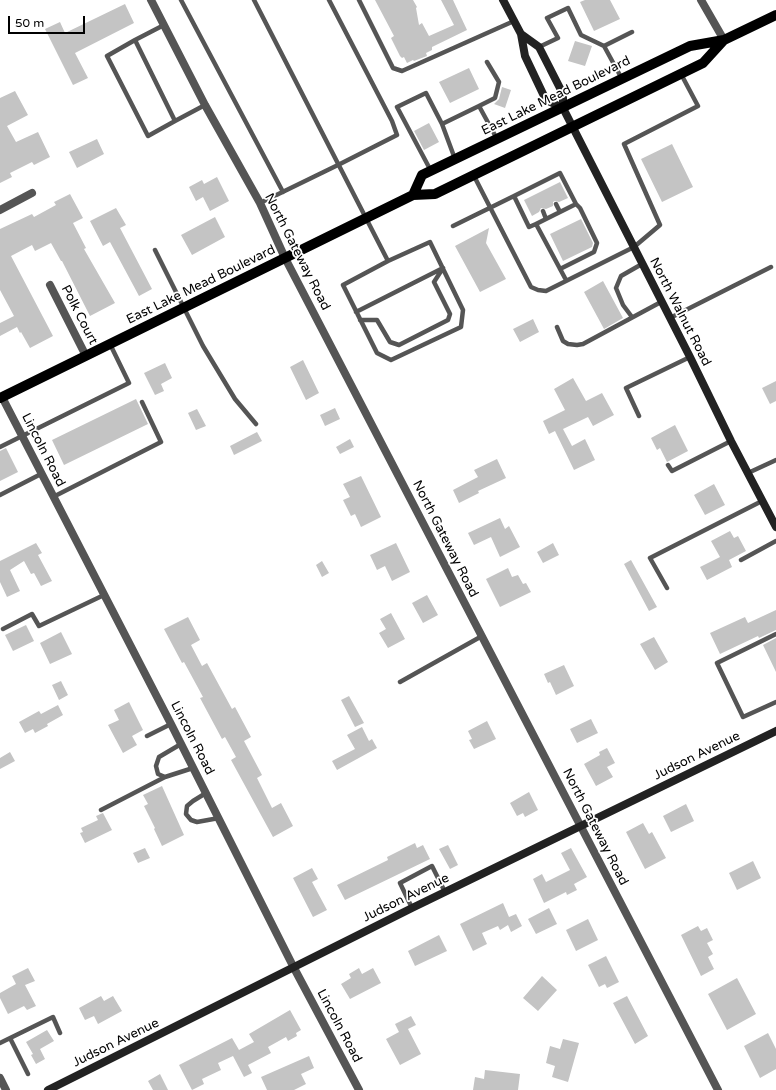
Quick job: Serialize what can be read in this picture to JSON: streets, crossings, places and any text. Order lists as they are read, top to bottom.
{
  "streets": {
    "main road": ["East Lake Mead Boulevard"],
    "street": [
      "North Gateway Road",
      "North Walnut Road",
      "Polk Court",
      "Lincoln Road",
      "Judson Avenue"
    ]
  },
  "crossings": [
    ["East Lake Mead Boulevard", "North Gateway Road"],
    ["East Lake Mead Boulevard", "North Walnut Road"],
    ["East Lake Mead Boulevard", "Polk Court"],
    ["East Lake Mead Boulevard", "Lincoln Road"],
    ["North Gateway Road", "Judson Avenue"],
    ["Lincoln Road", "Judson Avenue"]
  ],
  "scale_bar": "50 m"
}
